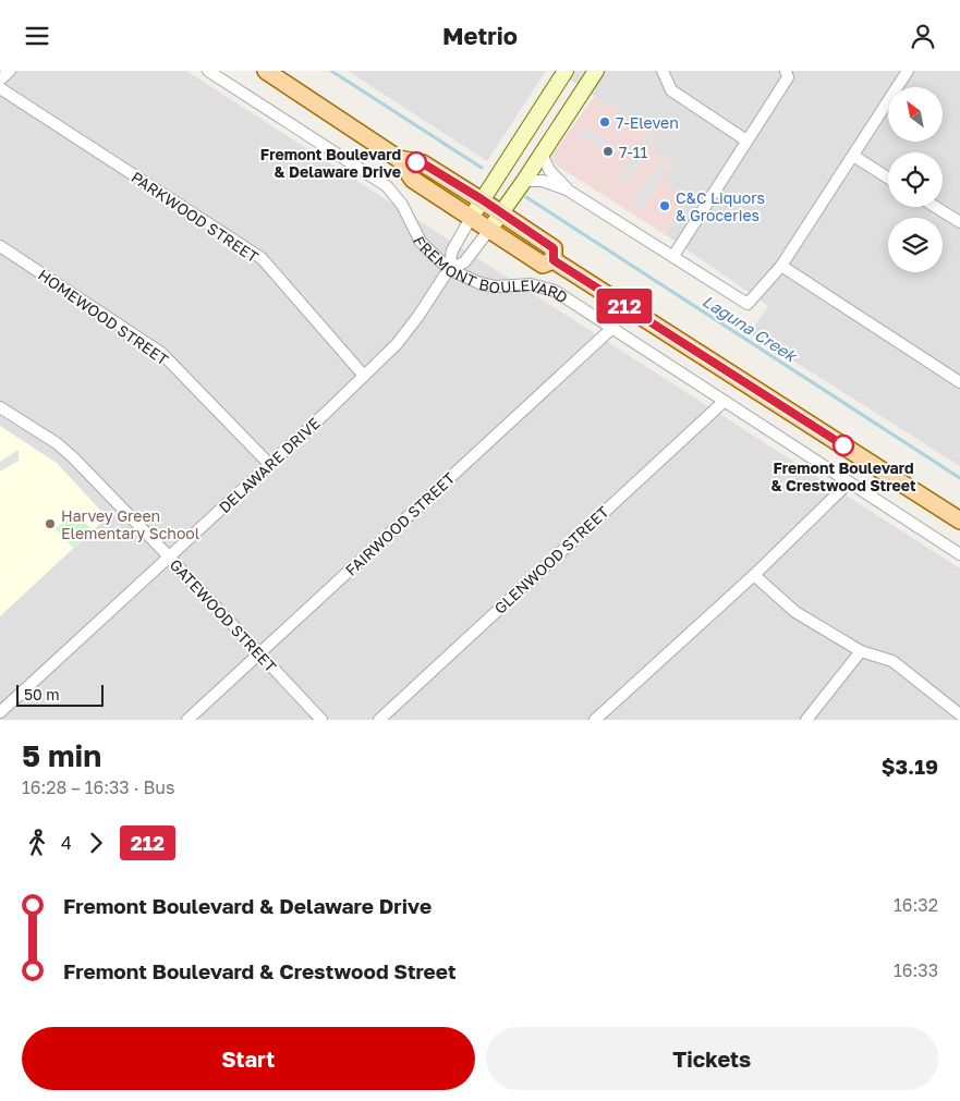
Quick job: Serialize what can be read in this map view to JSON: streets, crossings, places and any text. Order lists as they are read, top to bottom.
{
  "streets": {
    "main road": ["FREMONT BOULEVARD"],
    "street": [
      "PARKWOOD STREET",
      "HOMEWOOD STREET",
      "DELAWARE DRIVE",
      "FAIRWOOD STREET",
      "GLENWOOD STREET",
      "GATEWOOD STREET"
    ]
  },
  "crossings": [
    ["PARKWOOD STREET", "DELAWARE DRIVE"],
    ["FREMONT BOULEVARD", "DELAWARE DRIVE"],
    ["FREMONT BOULEVARD", "FAIRWOOD STREET"],
    ["FREMONT BOULEVARD", "GLENWOOD STREET"],
    ["HOMEWOOD STREET", "DELAWARE DRIVE"],
    ["DELAWARE DRIVE", "GATEWOOD STREET"],
    ["FAIRWOOD STREET", "GATEWOOD STREET"]
  ],
  "water": ["Laguna Creek"],
  "places": [
    "7-Eleven",
    "7-11",
    "Fremont Boulevard & Delaware Drive",
    "C&C Liquors & Groceries",
    "Fremont Boulevard & Crestwood Street",
    "Harvey Green Elementary School"
  ],
  "lines": ["bus line 212"],
  "scale_bar": "50 m",
  "north": "top left",
  "page": {
    "header": "Metrio",
    "on_map": "212",
    "scale": "50 m",
    "heading": ["5 min", "16:28 – 16:33 · Bus", "$3.19"],
    "legs": ["4", "212"],
    "list": [
      {
        "name": "Fremont Boulevard & Delaware Drive",
        "value": "16:32"
      },
      {
        "name": "Fremont Boulevard & Crestwood Street",
        "value": "16:33"
      }
    ],
    "buttons": ["Start", "Tickets"]
  }
}
